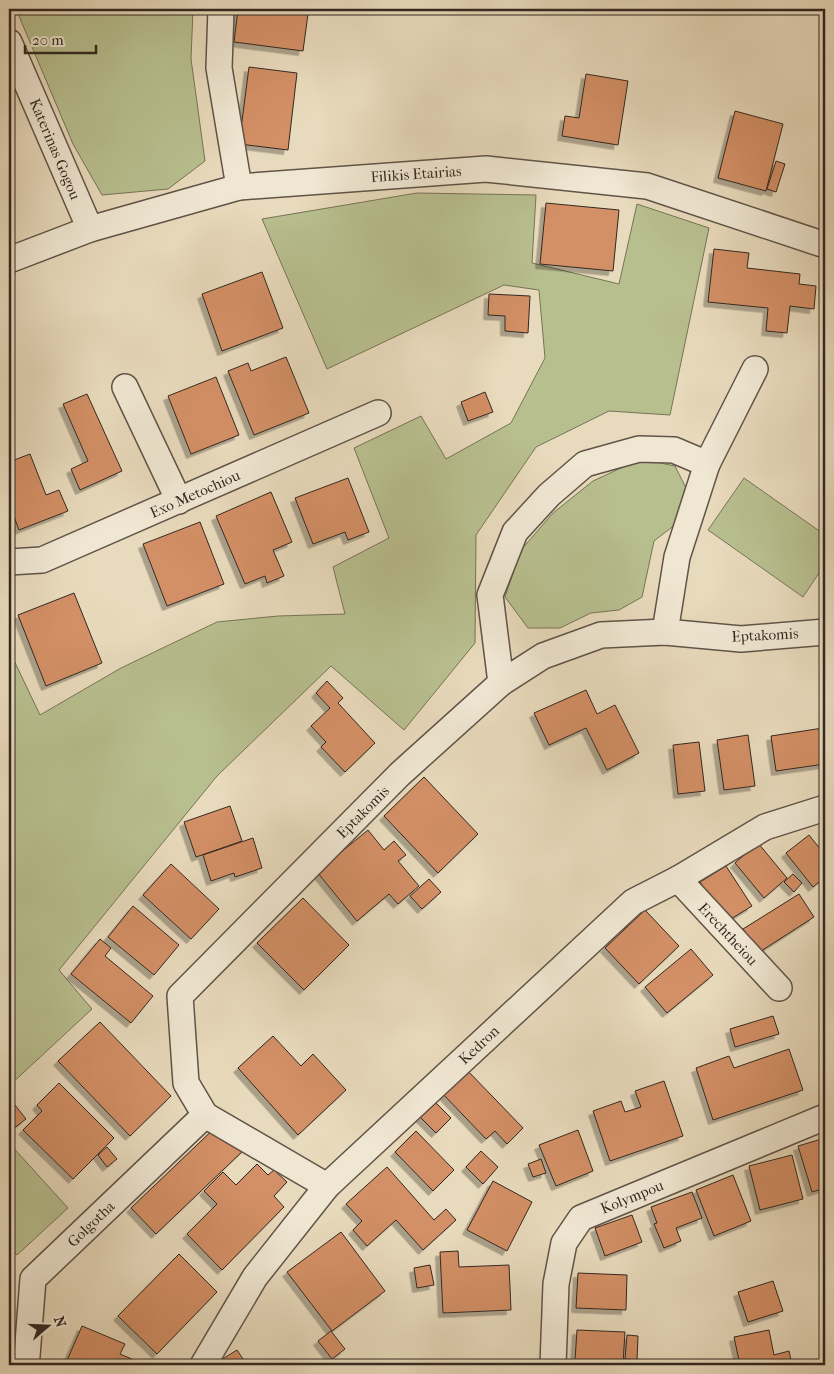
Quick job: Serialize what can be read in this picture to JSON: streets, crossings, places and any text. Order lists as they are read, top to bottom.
{
  "streets": {
    "street": [
      "Katerinas Gogou",
      "Filikis Etairias",
      "Exo Metochiou",
      "Eptakomis",
      "Erechtheiou",
      "Kedron",
      "Kolympou",
      "Golgotha"
    ]
  },
  "crossings": [
    ["Katerinas Gogou", "Filikis Etairias"],
    ["Eptakomis", "Kedron"],
    ["Eptakomis", "Golgotha"],
    ["Erechtheiou", "Kedron"]
  ],
  "scale_bar": "20 m",
  "north": "right"
}
